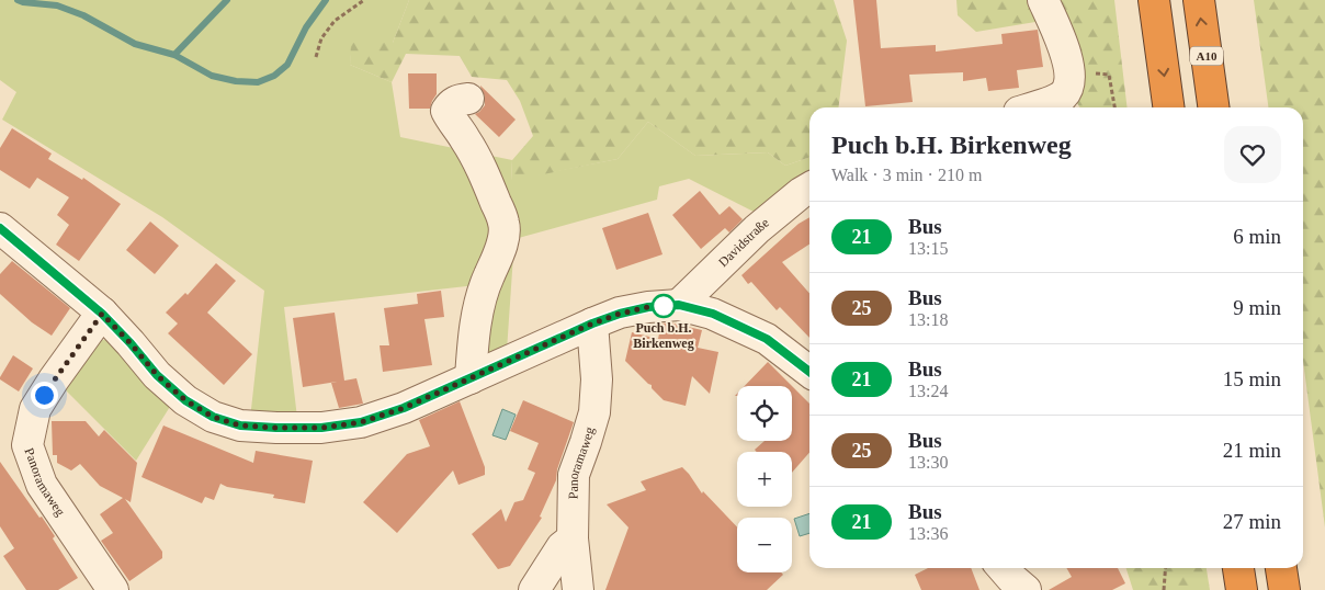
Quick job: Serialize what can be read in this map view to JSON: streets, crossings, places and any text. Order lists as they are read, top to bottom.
{
  "streets": {
    "highway": ["A10"],
    "street": ["Davidstraße", "Panoramaweg"]
  },
  "places": ["Puch b.H. Birkenweg"],
  "lines": ["bus line 21"],
  "page": {
    "heading": ["Puch b.H. Birkenweg", "Walk · 3 min · 210 m"],
    "list": [
      {
        "mark": "21",
        "name": "Bus",
        "note": "13:15",
        "value": "6 min"
      },
      {
        "mark": "25",
        "name": "Bus",
        "note": "13:18",
        "value": "9 min"
      },
      {
        "mark": "21",
        "name": "Bus",
        "note": "13:24",
        "value": "15 min"
      },
      {
        "mark": "25",
        "name": "Bus",
        "note": "13:30",
        "value": "21 min"
      },
      {
        "mark": "21",
        "name": "Bus",
        "note": "13:36",
        "value": "27 min"
      }
    ],
    "map_buttons": ["+", "−"]
  }
}
